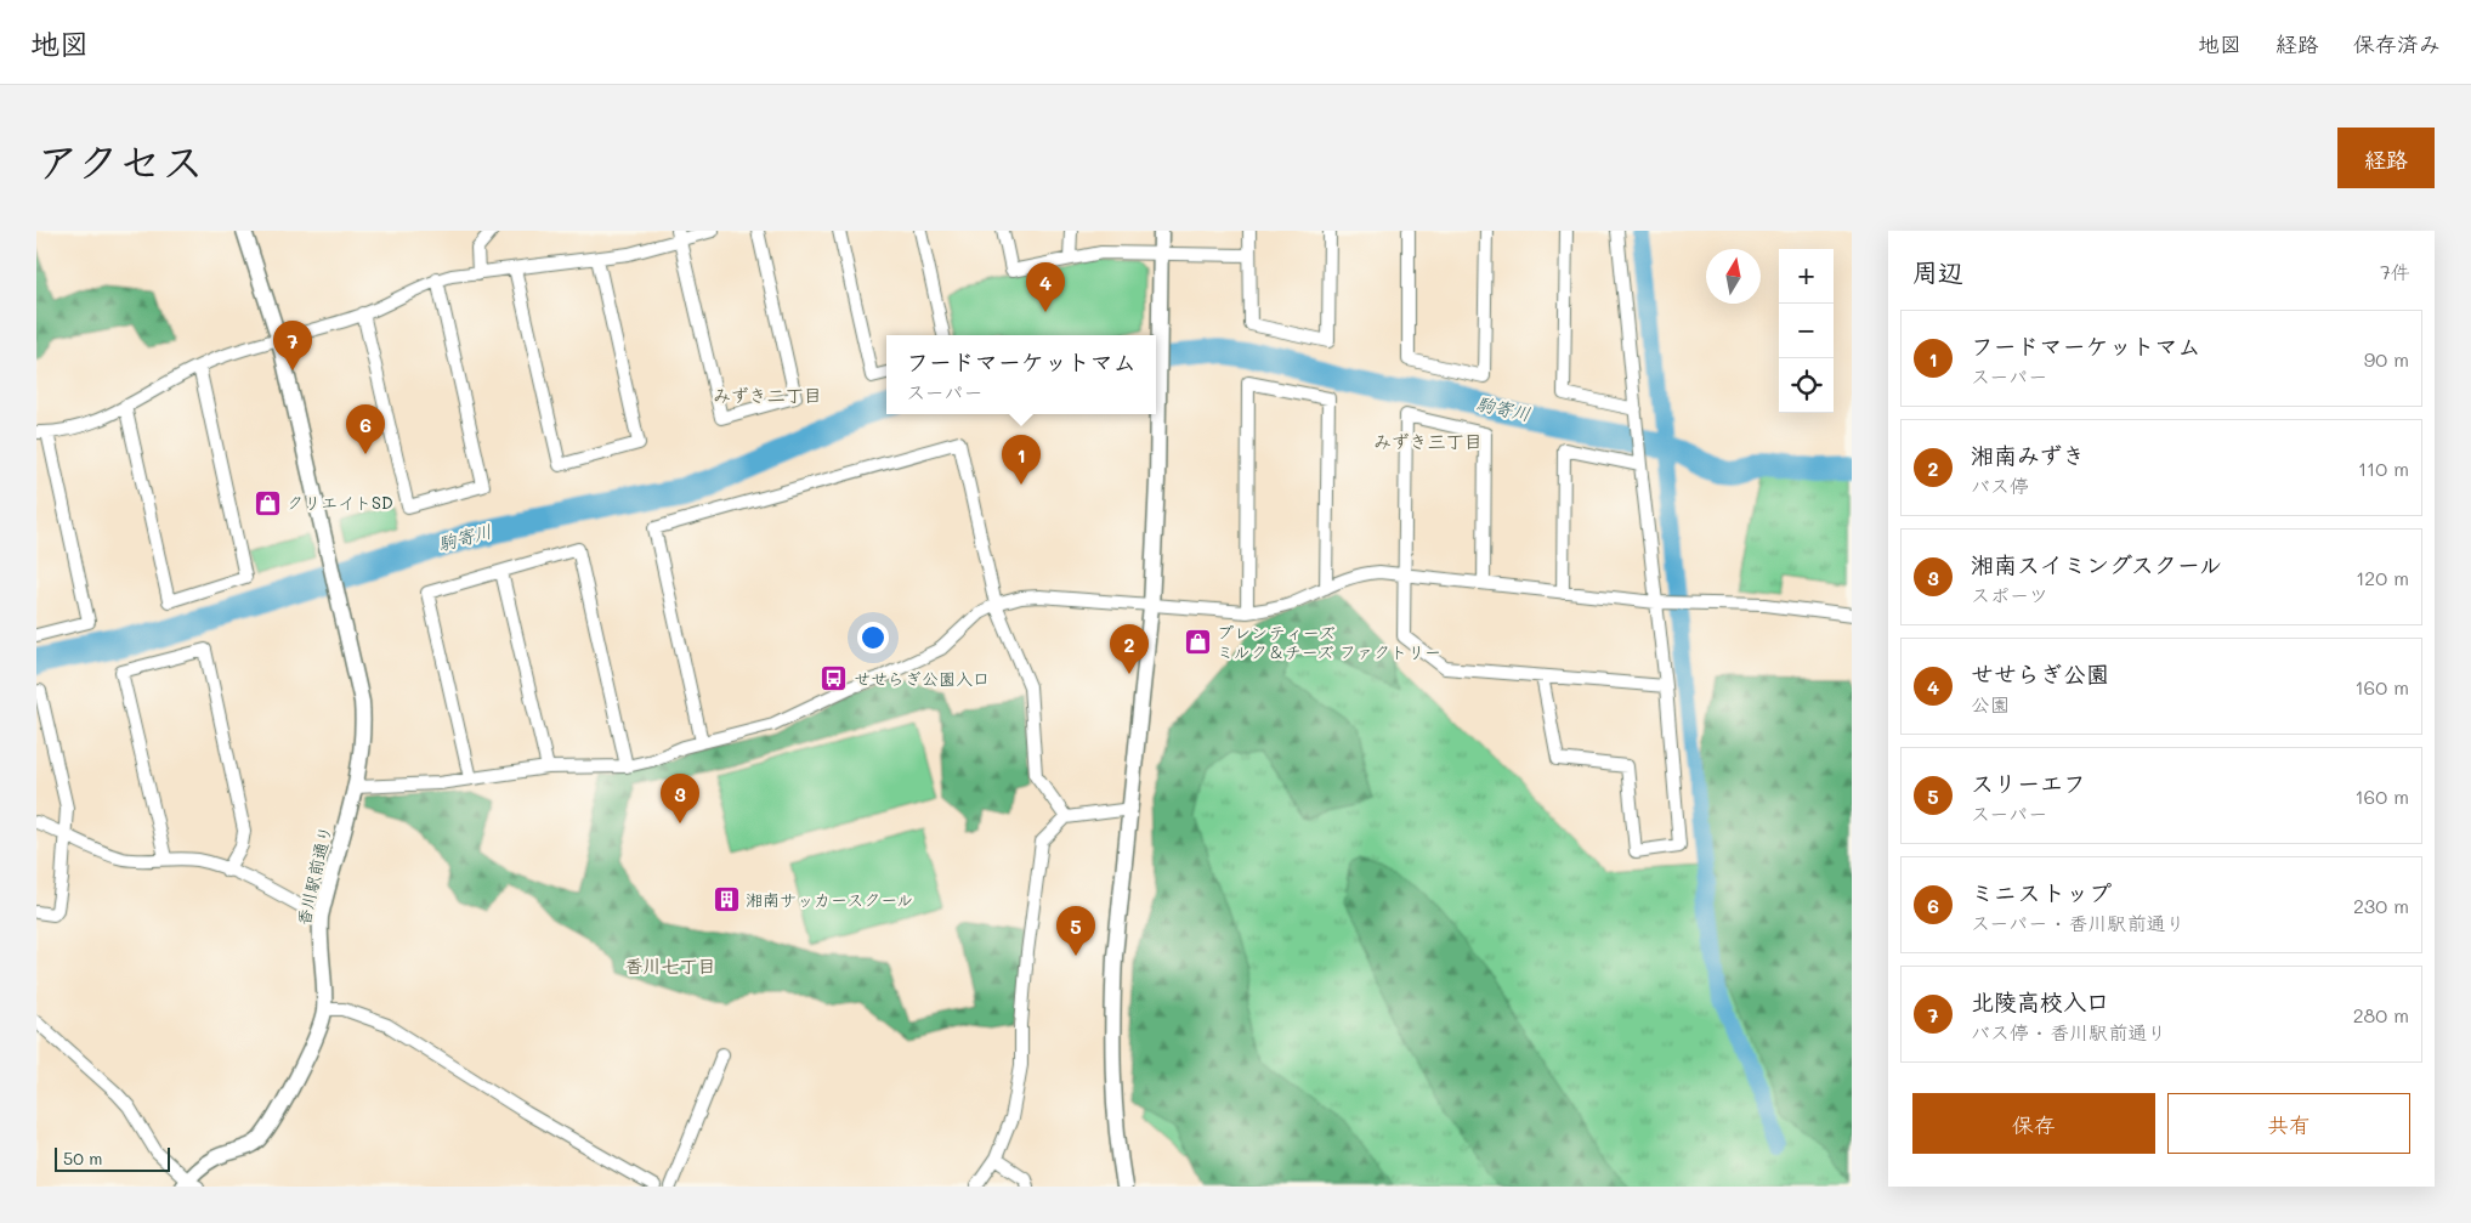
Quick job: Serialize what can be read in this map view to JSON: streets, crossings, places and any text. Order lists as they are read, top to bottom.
{
  "streets": {
    "street": ["香川駅前通り"]
  },
  "districts": ["みずき二丁目", "みずき三丁目", "香川七丁目"],
  "water": ["駒寄川"],
  "places": {
    "shop": ["クリエイトSD", "プレンティーズ ミルク＆チーズ ファクトリー"],
    "bus stop": ["せせらぎ公園入口"],
    "building": ["湘南サッカースクール"]
  },
  "scale_bar": "50 m",
  "north": "top",
  "page": {
    "header": "地図",
    "nav": ["地図", "経路", "保存済み"],
    "title": "アクセス",
    "buttons": [
      "経路",
      ["保存", "共有"]
    ],
    "heading": ["周辺", "7件"],
    "map_buttons": ["+", "−"],
    "pins": [
      "4",
      "7",
      "6",
      "1",
      "2",
      "3",
      "5"
    ],
    "list": [
      {
        "mark": "1",
        "name": "フードマーケットマム",
        "note": "スーパー",
        "value": "90 m"
      },
      {
        "mark": "2",
        "name": "湘南みずき",
        "note": "バス停",
        "value": "110 m"
      },
      {
        "mark": "3",
        "name": "湘南スイミングスクール",
        "note": "スポーツ",
        "value": "120 m"
      },
      {
        "mark": "4",
        "name": "せせらぎ公園",
        "note": "公園",
        "value": "160 m"
      },
      {
        "mark": "5",
        "name": "スリーエフ",
        "note": "スーパー",
        "value": "160 m"
      },
      {
        "mark": "6",
        "name": "ミニストップ",
        "note": "スーパー · 香川駅前通り",
        "value": "230 m"
      },
      {
        "mark": "7",
        "name": "北陵高校入口",
        "note": "バス停 · 香川駅前通り",
        "value": "280 m"
      }
    ],
    "popup": ["フードマーケットマム", "スーパー"],
    "scale": "50 m"
  }
}
